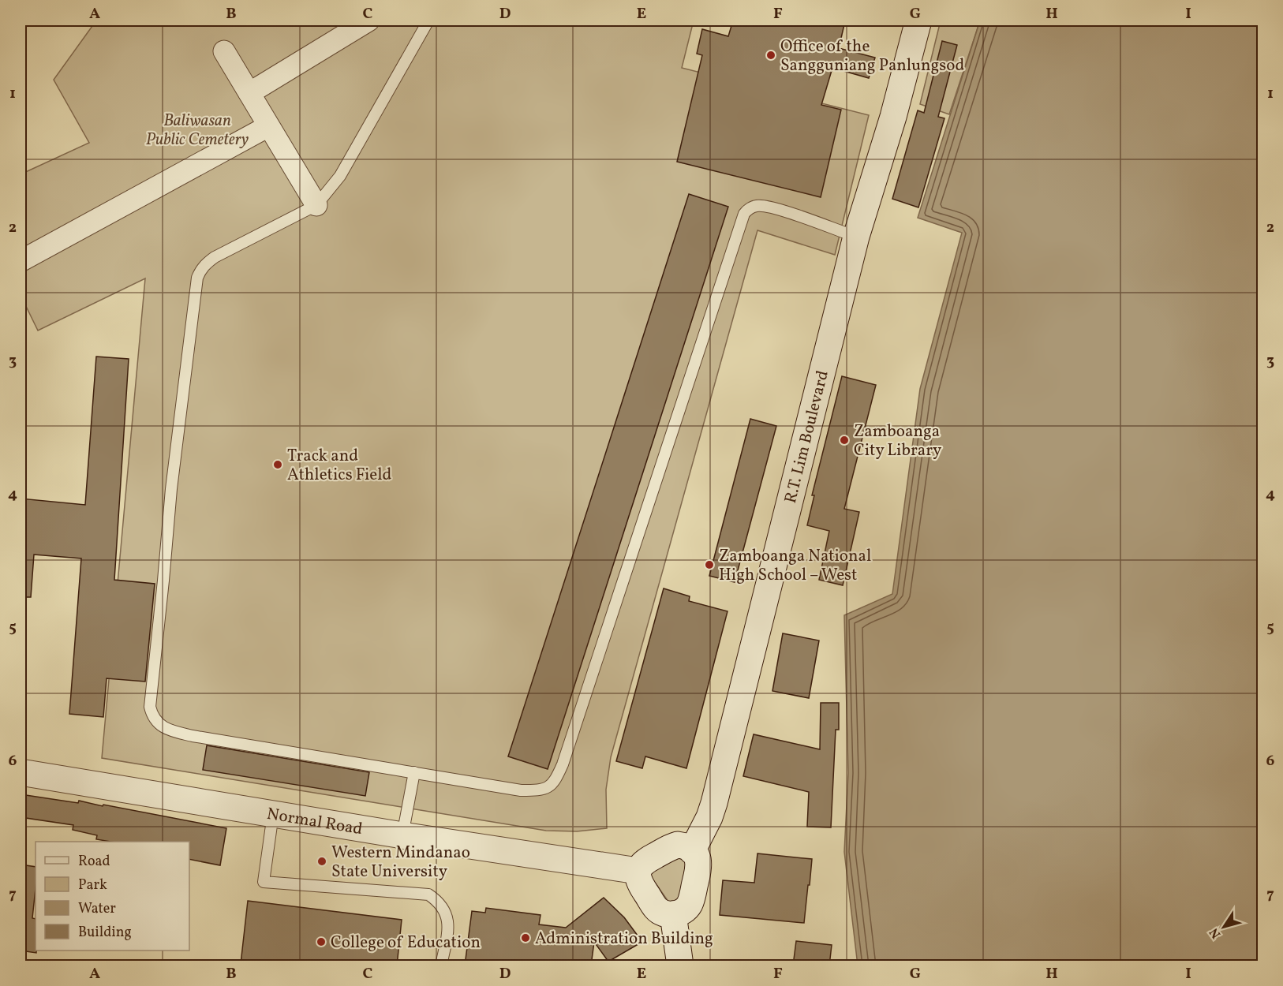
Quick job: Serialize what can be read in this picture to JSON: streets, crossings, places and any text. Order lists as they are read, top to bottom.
{
  "streets": {
    "main road": ["R.T. Lim Boulevard", "Normal Road"]
  },
  "crossings": [
    ["R.T. Lim Boulevard", "Normal Road"]
  ],
  "parks": ["Baliwasan Public Cemetery"],
  "places": [
    "Office of the Sangguniang Panlungsod",
    "Zamboanga City Library",
    "Track and Athletics Field",
    "Zamboanga National High School – West",
    "Western Mindanao State University",
    "Administration Building",
    "College of Education"
  ],
  "legend": [
    "Road",
    "Park",
    "Water",
    "Building"
  ],
  "north": "bottom left",
  "grid": {
    "columns": [
      "A",
      "B",
      "C",
      "D",
      "E",
      "F",
      "G",
      "H",
      "I"
    ],
    "rows": [
      "1",
      "2",
      "3",
      "4",
      "5",
      "6",
      "7"
    ]
  }
}
